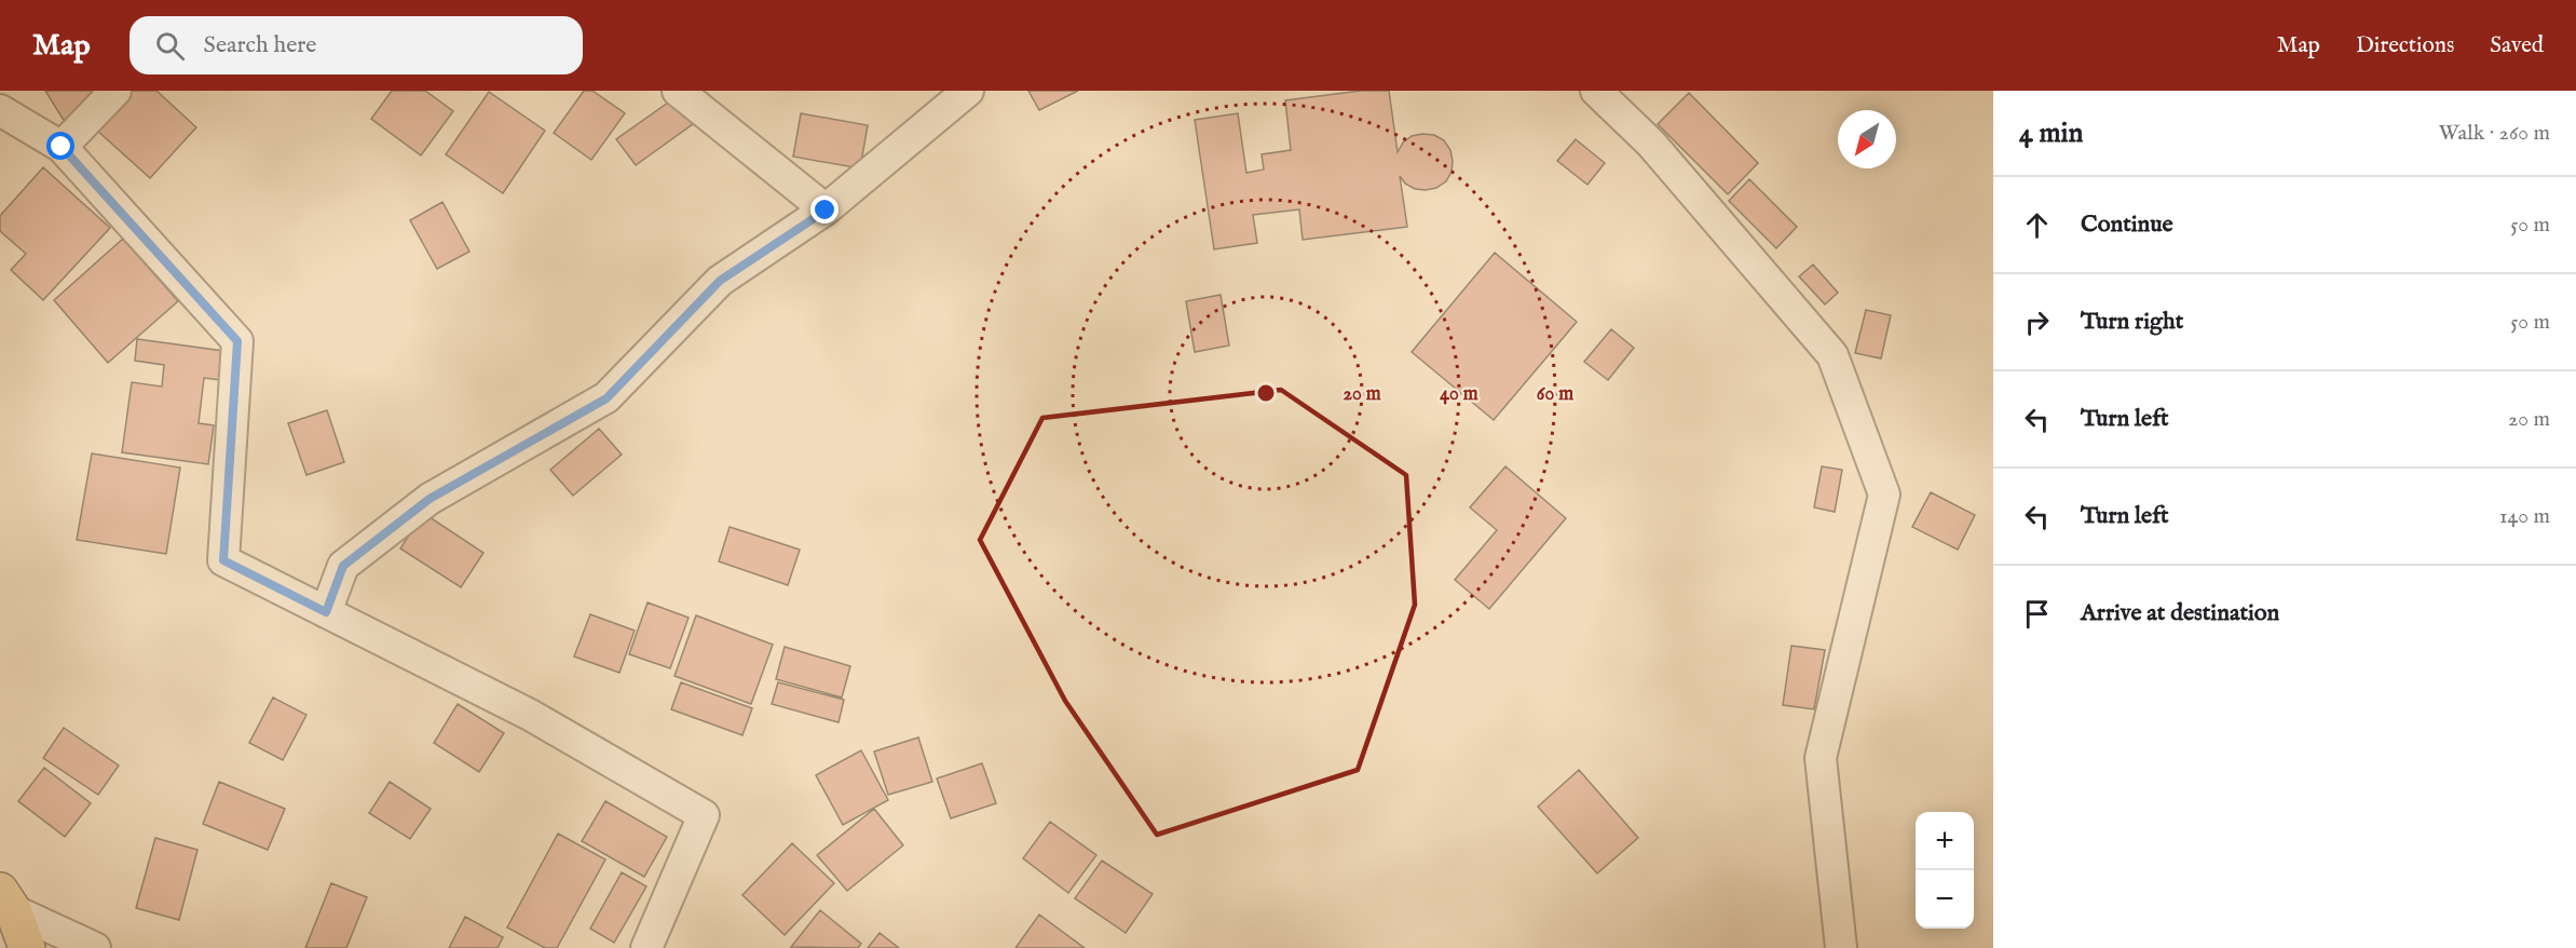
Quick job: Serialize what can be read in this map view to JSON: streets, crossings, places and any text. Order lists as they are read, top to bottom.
{
  "north": "bottom left",
  "page": {
    "header": "Map",
    "search": "Search here",
    "nav": ["Map", "Directions", "Saved"],
    "heading": ["4 min", "Walk · 260 m"],
    "list": [
      ["Continue", "50 m"],
      ["Turn right", "50 m"],
      ["Turn left", "20 m"],
      ["Turn left", "140 m"],
      "Arrive at destination"
    ],
    "map_buttons": ["+", "−"]
  },
  "rings": ["20 m", "40 m", "60 m"]
}
